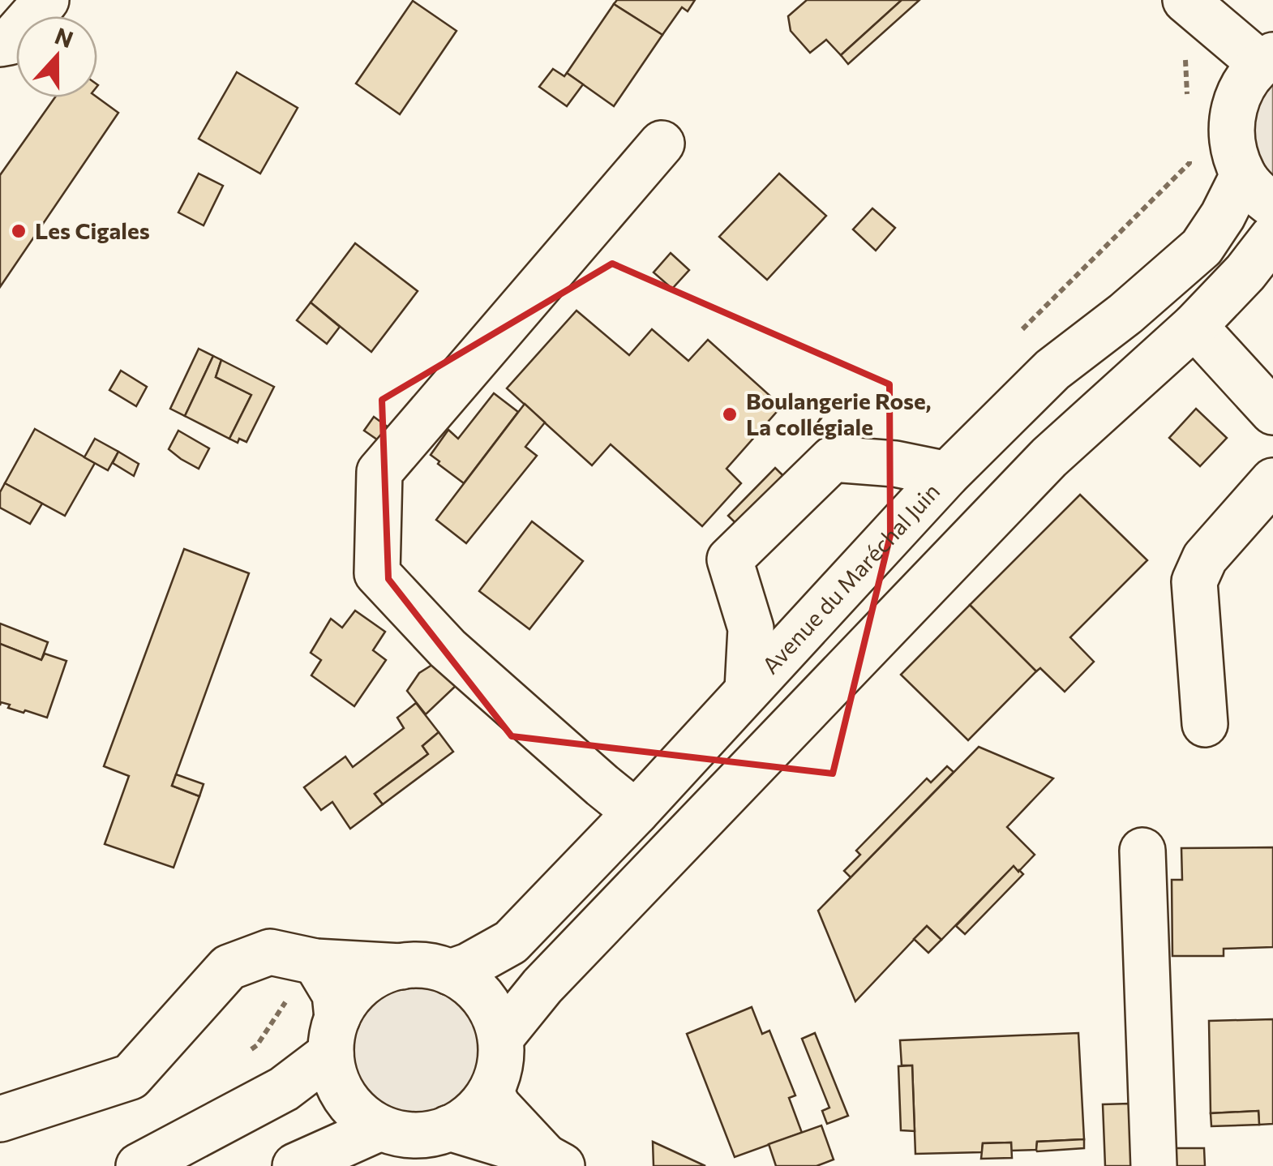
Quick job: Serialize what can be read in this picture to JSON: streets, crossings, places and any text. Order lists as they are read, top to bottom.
{
  "streets": {
    "main road": ["Avenue du Maréchal Juin"]
  },
  "places": ["Les Cigales", "Boulangerie Rose, La collégiale"],
  "north": "top"
}
